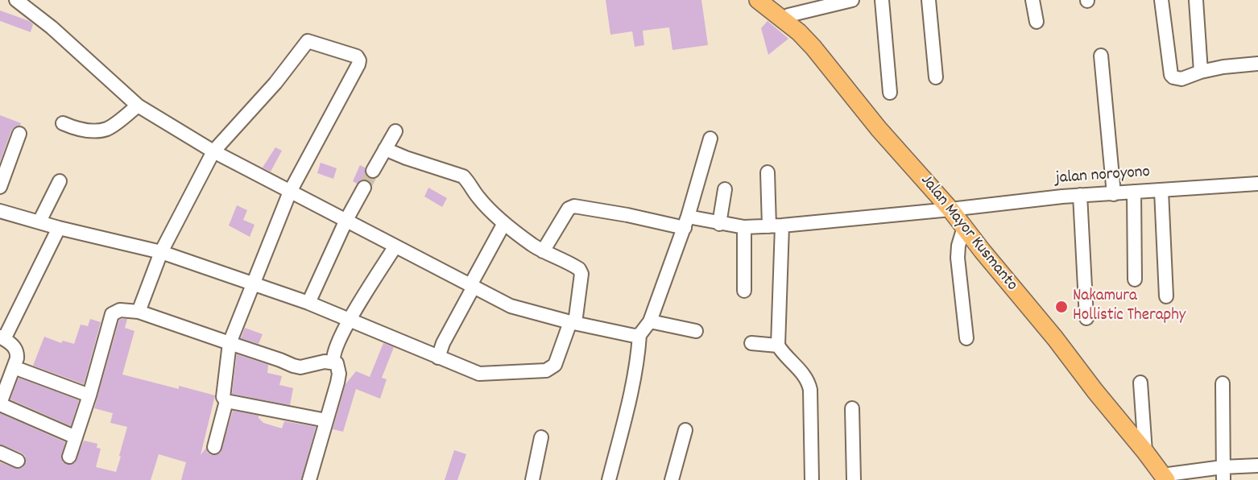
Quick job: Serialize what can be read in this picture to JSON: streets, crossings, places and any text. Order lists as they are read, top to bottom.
{
  "streets": {
    "main road": ["Jalan Mayor Kusmanto"],
    "street": ["jalan noroyono"]
  },
  "crossings": [
    ["jalan noroyono", "Jalan Mayor Kusmanto"]
  ],
  "places": ["Nakamura Hollistic Theraphy"]
}
